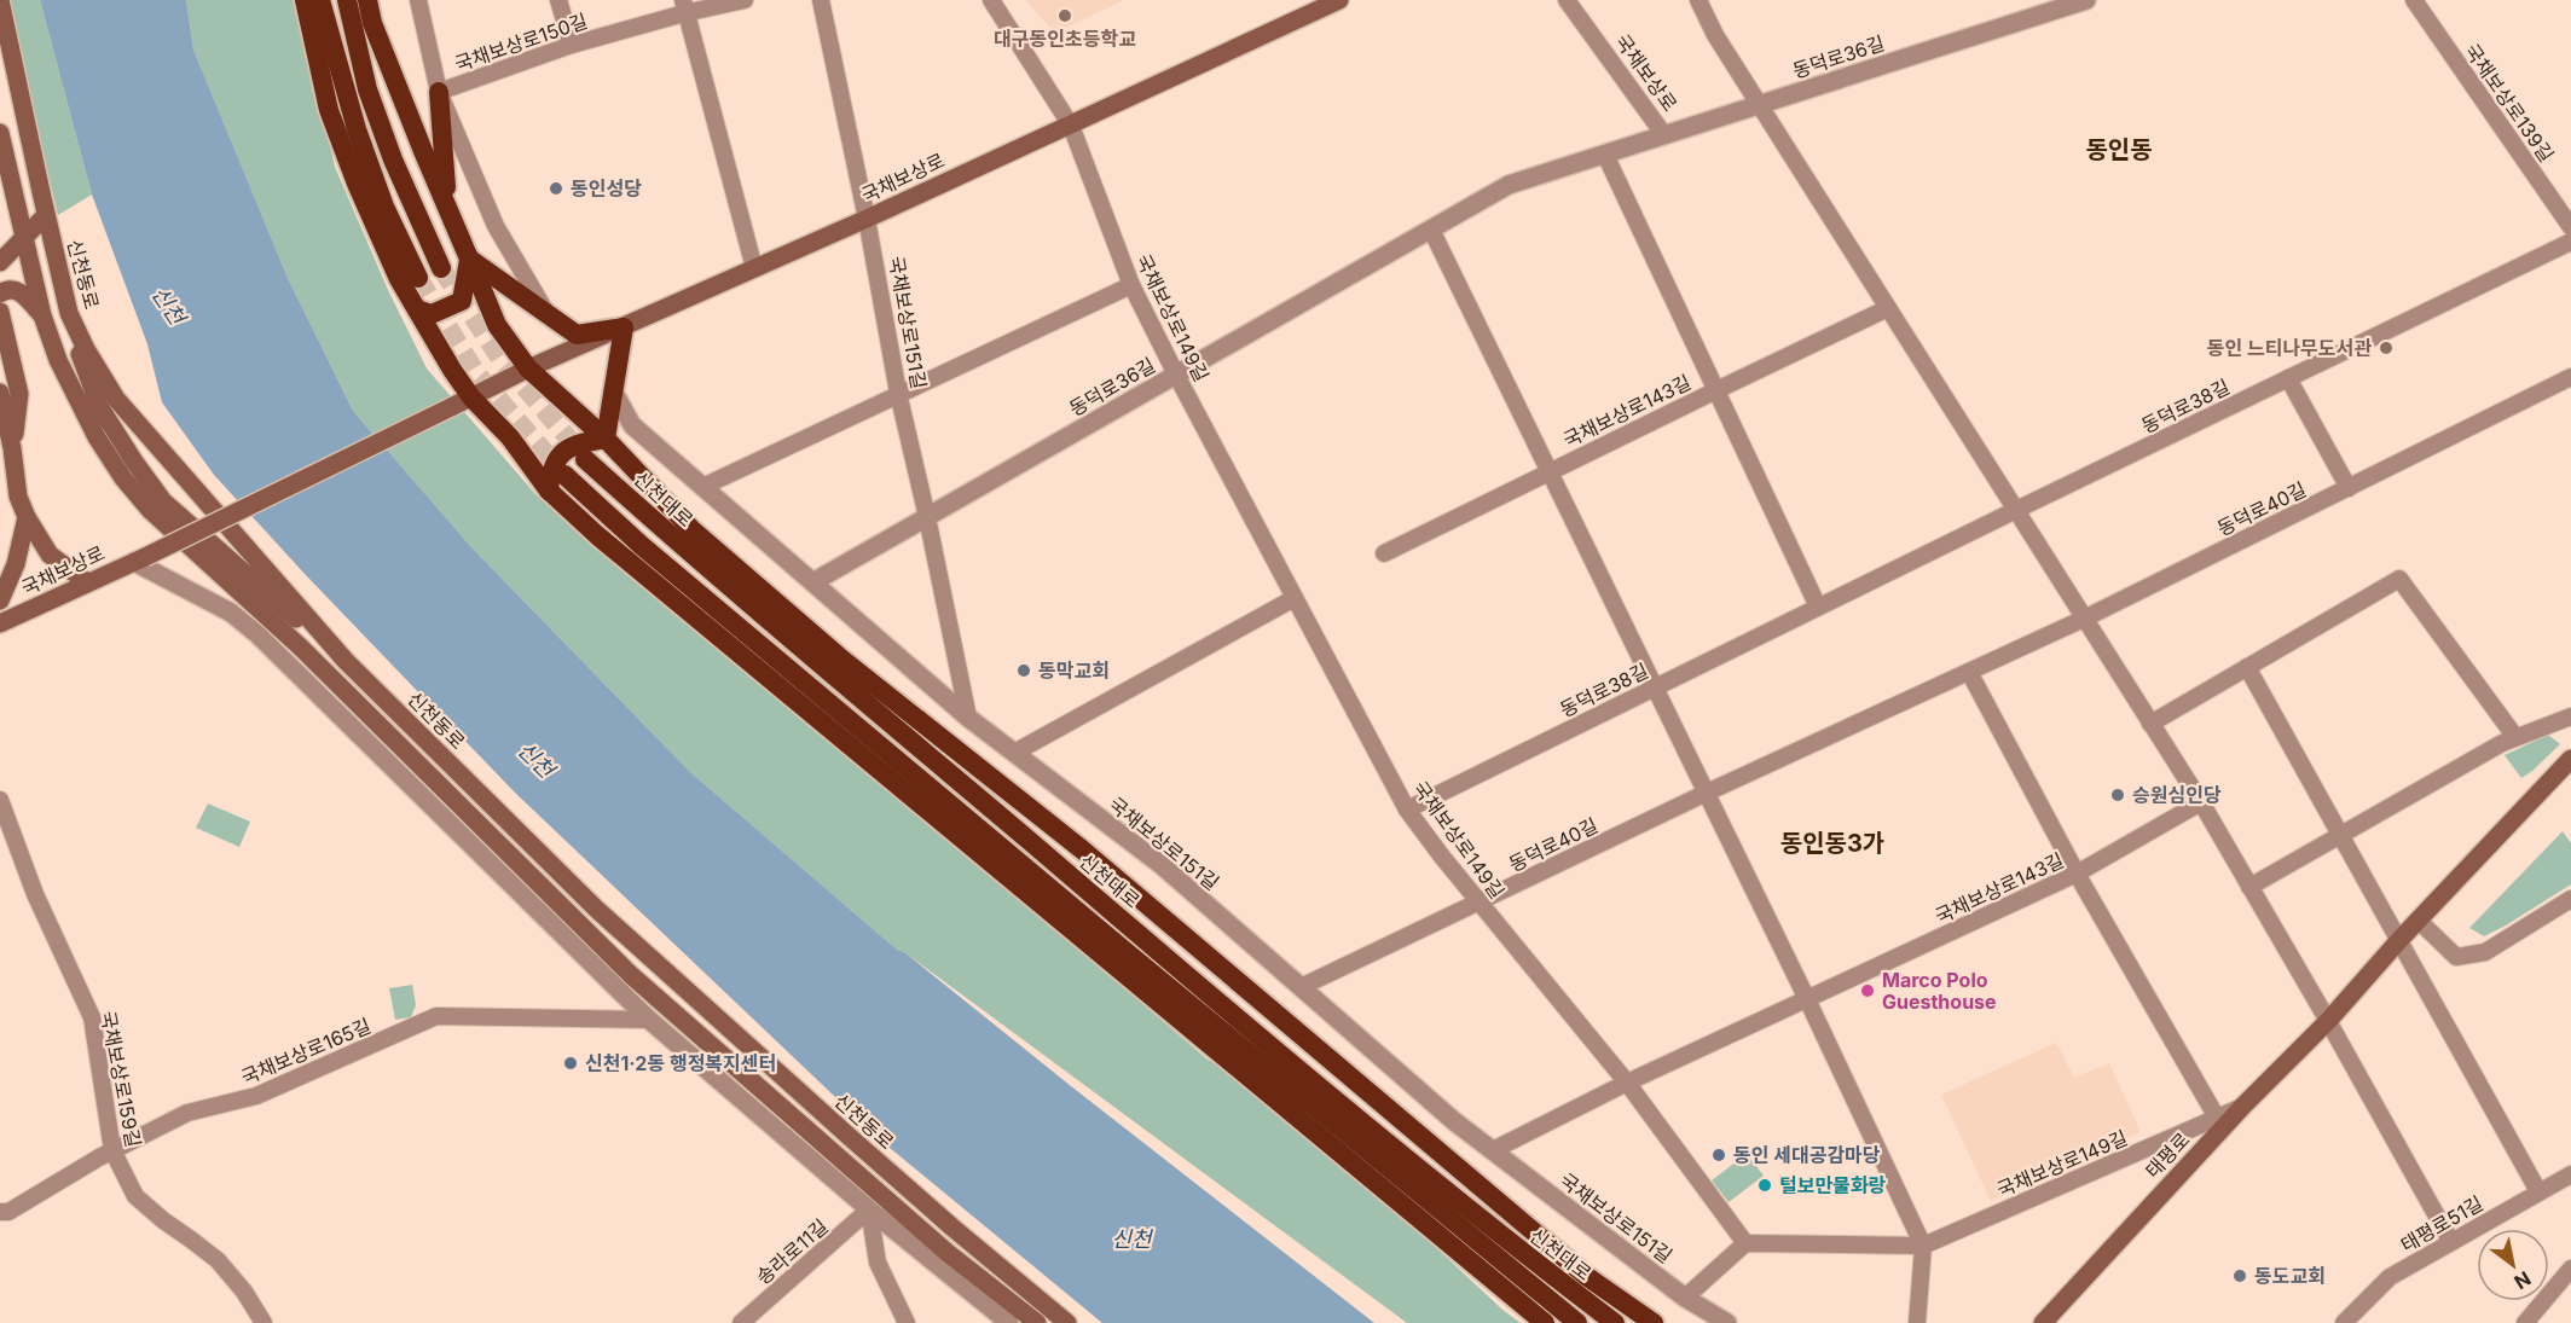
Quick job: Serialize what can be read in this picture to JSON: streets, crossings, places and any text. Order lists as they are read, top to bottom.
{
  "streets": {
    "highway": ["신천대로"],
    "main road": ["국채보상로", "신천동로", "태평로"],
    "street": [
      "국채보상로150길",
      "동덕로36길",
      "국채보상로139길",
      "국채보상로149길",
      "국채보상로151길",
      "동덕로38길",
      "국채보상로143길",
      "동덕로40길",
      "국채보상로165길",
      "국채보상로159길",
      "태평로51길",
      "송라로11길"
    ]
  },
  "crossings": [
    ["동덕로36길", "국채보상로"],
    ["동덕로36길", "국채보상로149길"],
    ["동덕로36길", "국채보상로151길"],
    ["국채보상로", "국채보상로149길"],
    ["국채보상로", "국채보상로151길"],
    ["국채보상로149길", "동덕로38길"],
    ["국채보상로149길", "동덕로40길"],
    ["국채보상로149길", "태평로"],
    ["국채보상로151길", "동덕로40길"],
    ["국채보상로165길", "국채보상로159길"]
  ],
  "districts": ["동인동", "동인동3가"],
  "water": ["신천"],
  "places": [
    "대구동인초등학교",
    "동인성당",
    "동인 느티나무도서관",
    "동막교회",
    "승원심인당",
    "Marco Polo Guesthouse",
    "신천1·2동 행정복지센터",
    "동인 세대공감마당",
    "털보만물화랑",
    "동도교회"
  ],
  "north": "bottom right"
}
